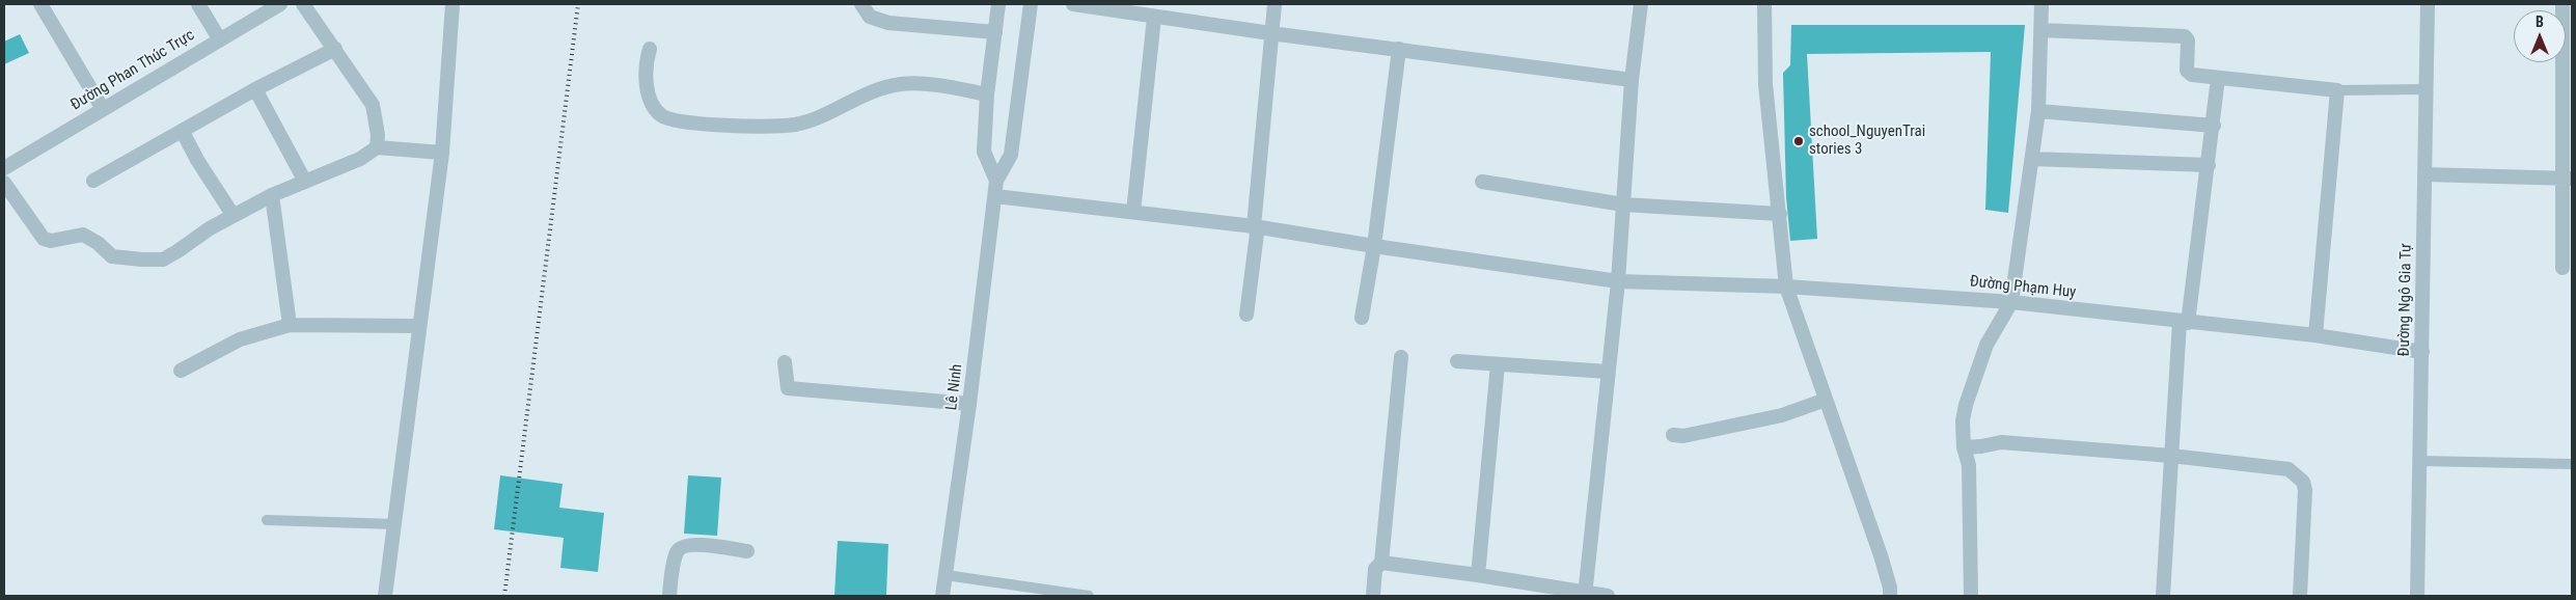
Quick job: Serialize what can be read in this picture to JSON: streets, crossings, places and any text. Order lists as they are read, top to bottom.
{
  "streets": {
    "street": [
      "Đường Phan Thúc Trực",
      "Đường Phạm Huy",
      "Đường Ngô Gia Tự",
      "Lê Ninh"
    ]
  },
  "crossings": [
    ["Đường Phạm Huy", "Đường Ngô Gia Tự"],
    ["Đường Phạm Huy", "Lê Ninh"]
  ],
  "places": ["school_NguyenTrai stories 3"],
  "north": "top"
}
